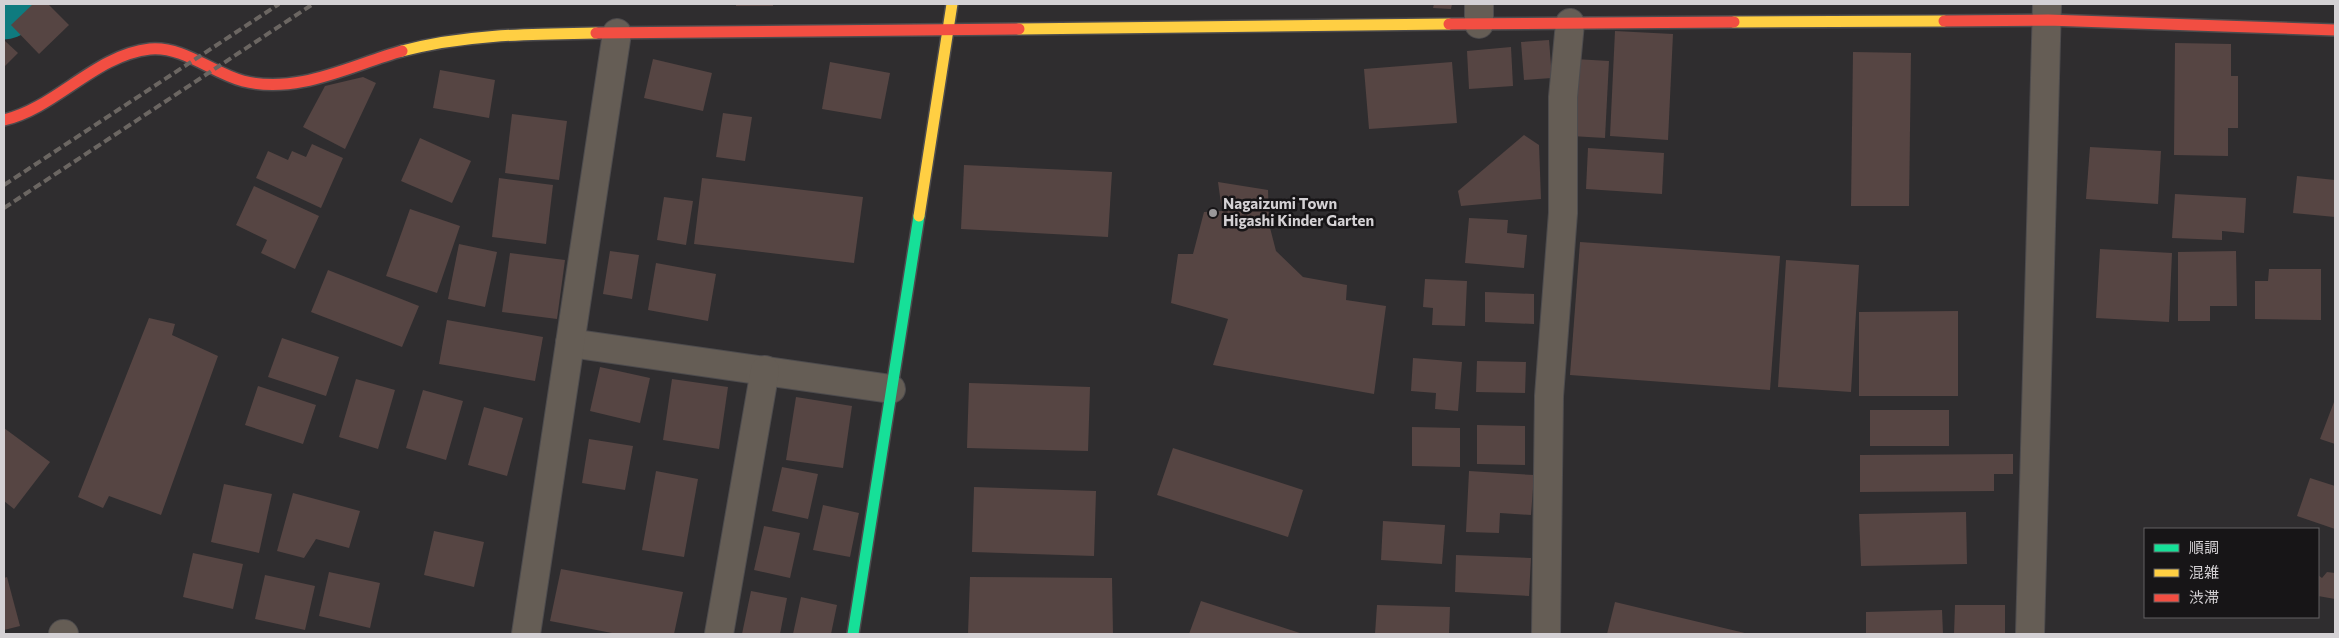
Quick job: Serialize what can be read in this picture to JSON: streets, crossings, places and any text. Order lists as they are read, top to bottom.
{
  "places": ["Nagaizumi Town Higashi Kinder Garten"],
  "legend": ["順調", "混雑", "渋滞"]
}
